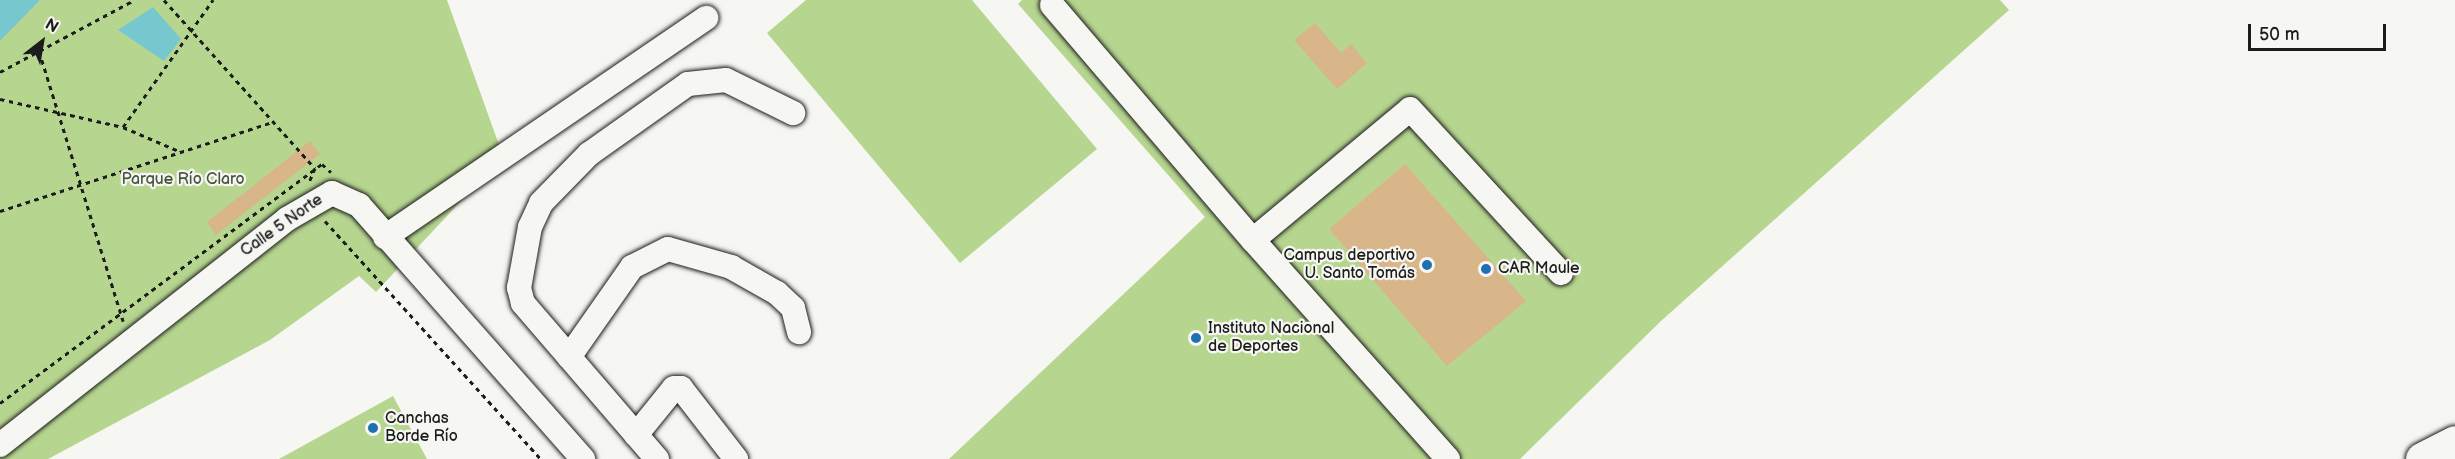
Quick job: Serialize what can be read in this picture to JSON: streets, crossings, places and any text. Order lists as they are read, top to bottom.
{
  "streets": {
    "street": ["Calle 5 Norte"]
  },
  "parks": ["Parque Río Claro"],
  "places": [
    "Campus deportivo U. Santo Tomás",
    "CAR Maule",
    "Instituto Nacional de Deportes",
    "Canchas Borde Río"
  ],
  "scale_bar": "50 m",
  "north": "top right"
}
